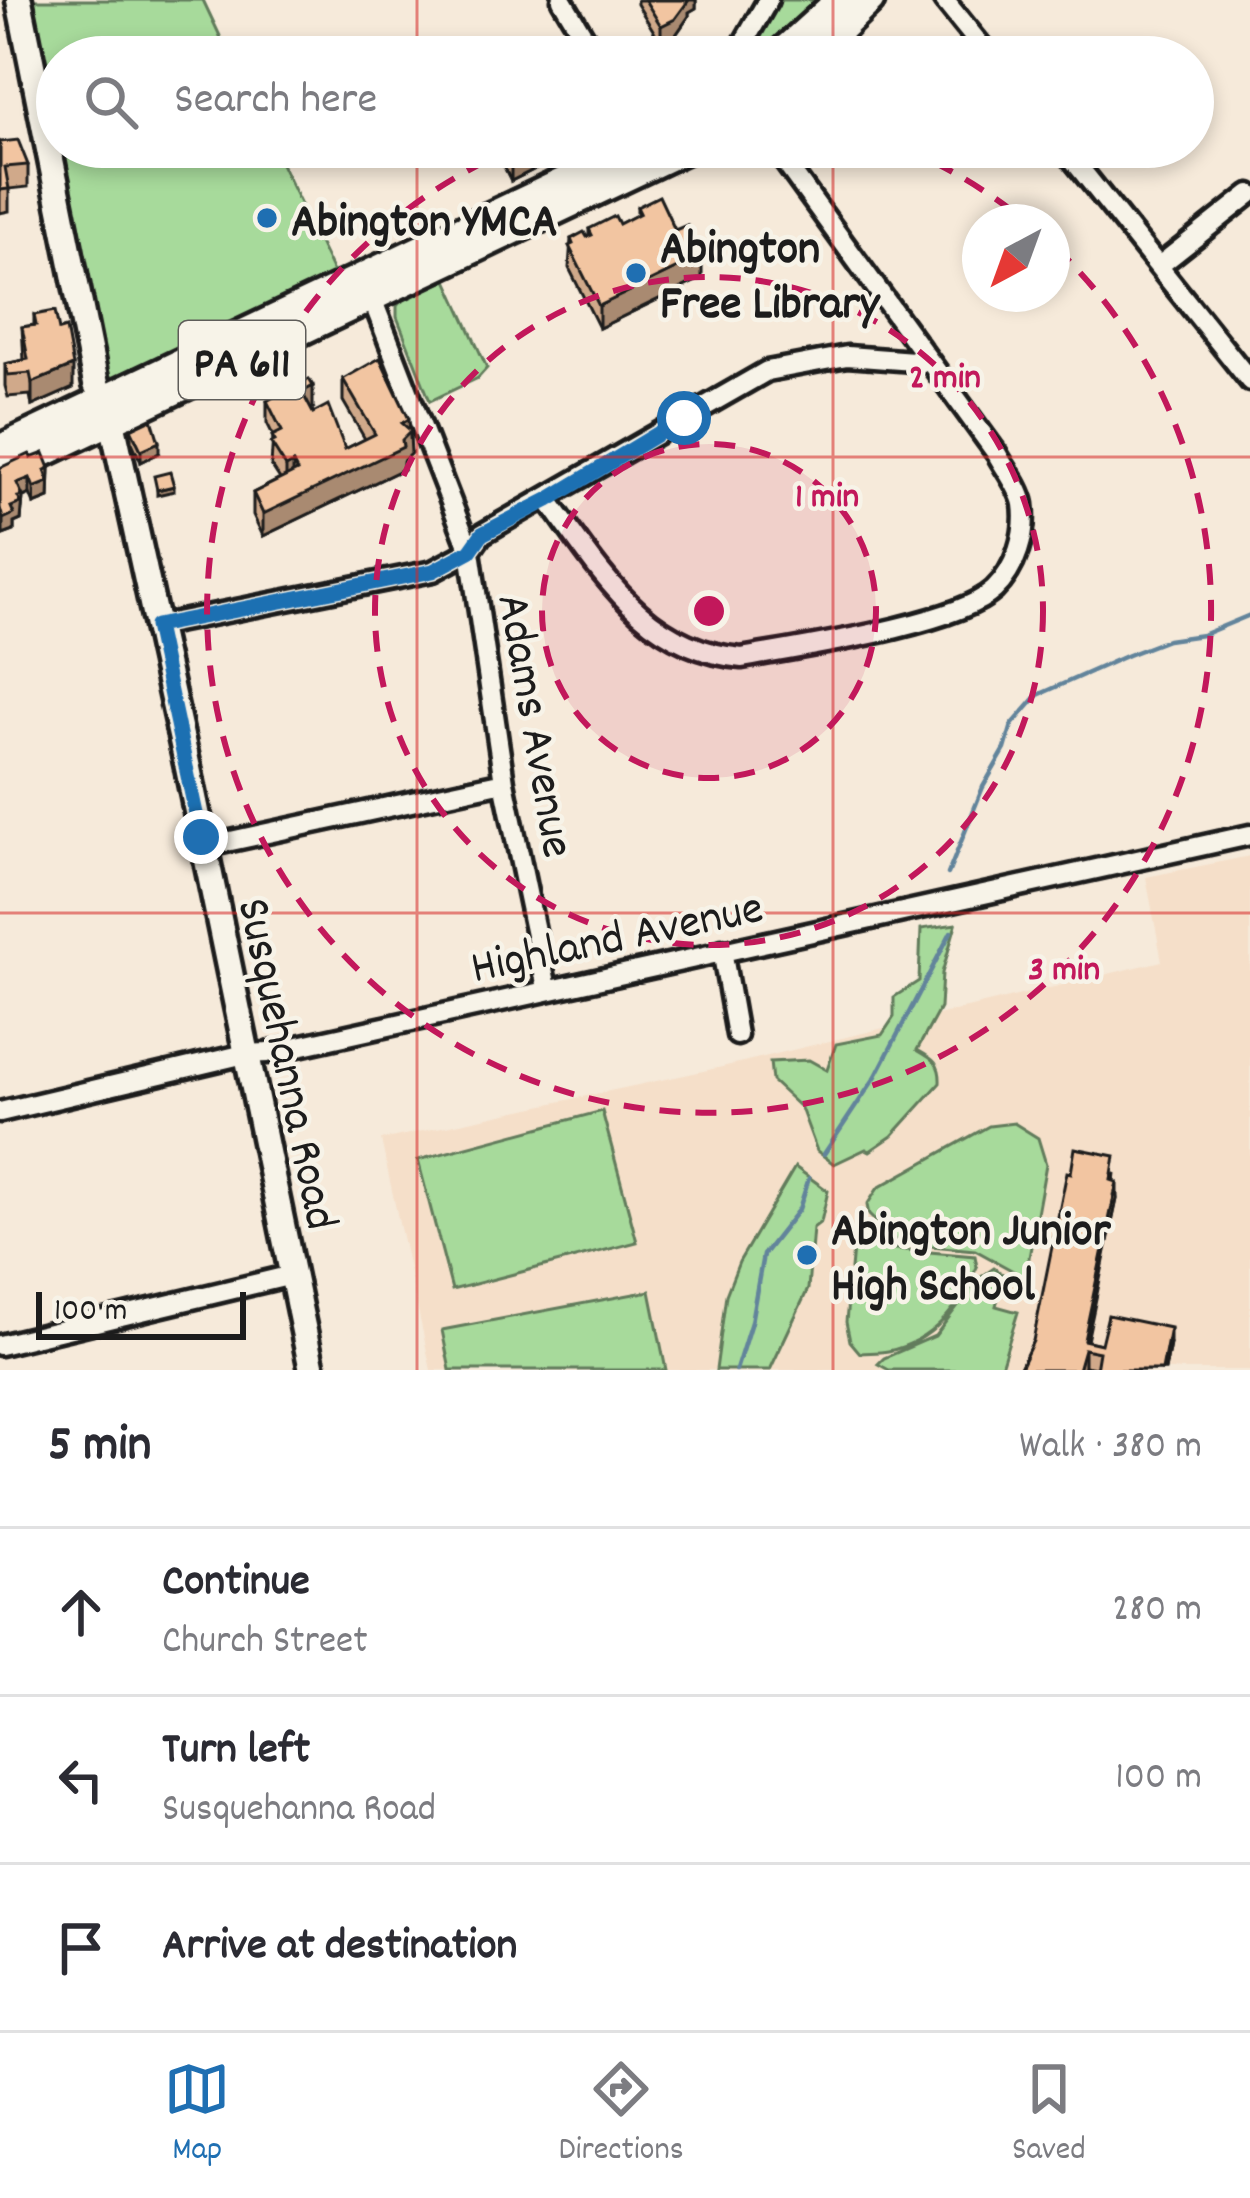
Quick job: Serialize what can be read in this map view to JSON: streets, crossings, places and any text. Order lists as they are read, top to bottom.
{
  "streets": {
    "highway": ["PA 611"],
    "main road": ["Susquehanna Road"],
    "street": ["Adams Avenue", "Highland Avenue"]
  },
  "crossings": [
    ["PA 611", "Adams Avenue"],
    ["PA 611", "Susquehanna Road"],
    ["Adams Avenue", "Highland Avenue"],
    ["Highland Avenue", "Susquehanna Road"]
  ],
  "places": ["Abington YMCA", "Abington Free Library", "Abington Junior High School"],
  "scale_bar": "100 m",
  "north": "bottom left",
  "page": {
    "search": "Search here",
    "scale": "100 m",
    "heading": ["5 min", "Walk · 380 m"],
    "list": [
      ["Continue", "Church Street", "280 m"],
      ["Turn left", "Susquehanna Road", "100 m"],
      "Arrive at destination"
    ],
    "nav": ["Map", "Directions", "Saved"]
  },
  "rings": ["2 min", "1 min", "3 min"]
}
